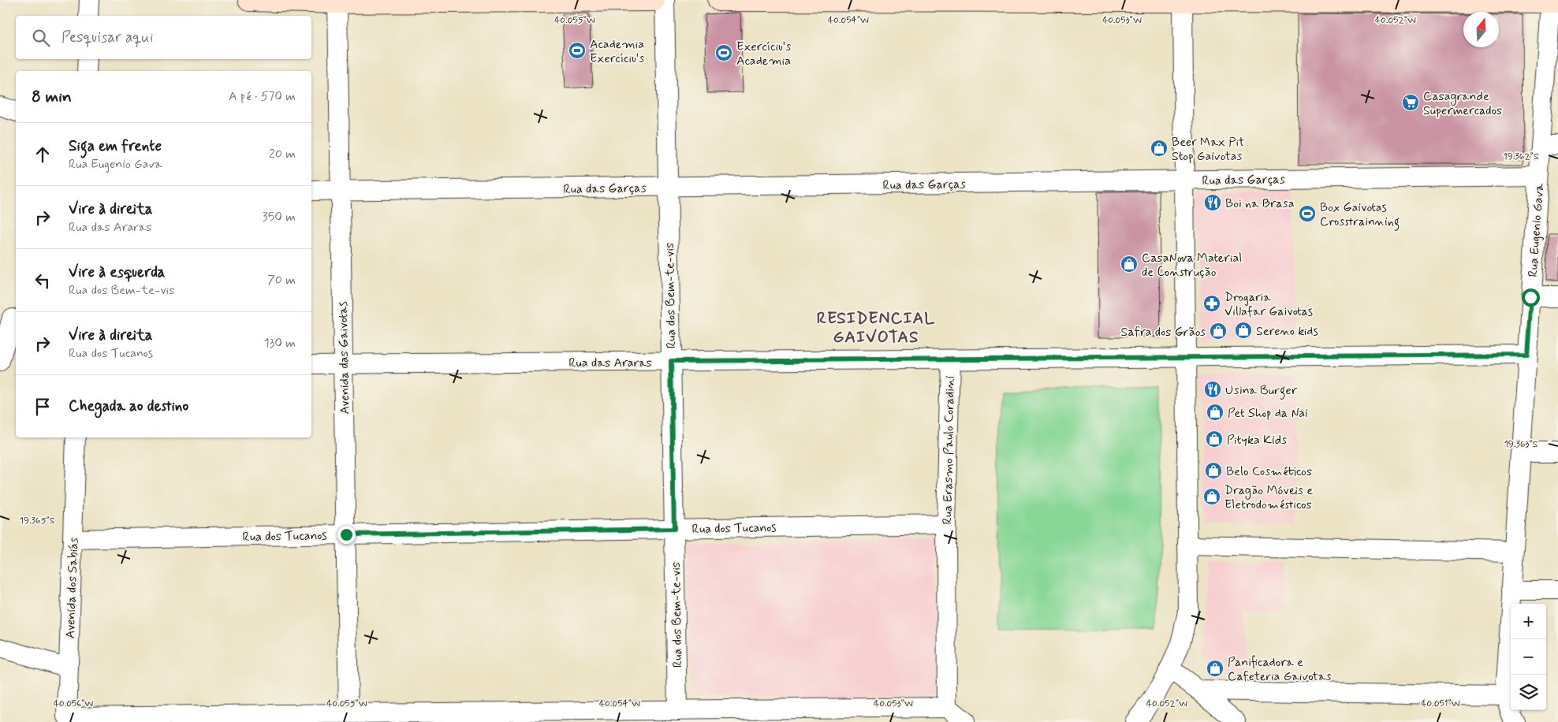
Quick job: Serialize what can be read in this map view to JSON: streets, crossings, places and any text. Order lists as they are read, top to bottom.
{
  "streets": {
    "street": [
      "Rua das Garças",
      "Rua Eugenio Gava",
      "Rua dos Bem-te-vis",
      "Avenida das Gaivotas",
      "Rua das Araras",
      "Rua Erasmo Paulo Coradini",
      "Rua dos Tucanos",
      "Avenida dos Sabiás"
    ]
  },
  "crossings": [
    ["Rua das Garças", "Rua Eugenio Gava"],
    ["Rua das Garças", "Rua dos Bem-te-vis"],
    ["Rua das Garças", "Avenida das Gaivotas"],
    ["Rua Eugenio Gava", "Rua das Araras"],
    ["Rua dos Bem-te-vis", "Rua das Araras"],
    ["Rua dos Bem-te-vis", "Rua dos Tucanos"],
    ["Avenida das Gaivotas", "Rua das Araras"],
    ["Avenida das Gaivotas", "Rua dos Tucanos"],
    ["Avenida das Gaivotas", "Avenida dos Sabiás"],
    ["Rua das Araras", "Rua Erasmo Paulo Coradini"],
    ["Rua Erasmo Paulo Coradini", "Rua dos Tucanos"],
    ["Rua dos Tucanos", "Avenida dos Sabiás"]
  ],
  "districts": ["RESIDENCIAL GAIVOTAS"],
  "places": {
    "sports": ["Academia Exercíciu's", "Exercíciu's Academia", "Box Gaivotas Crosstrainning"],
    "supermarket": ["Casagrande Supermercados"],
    "shop": [
      "Beer Max Pit Stop Gaivotas",
      "CasaNova Material de Construção",
      "Sereno kids",
      "Safra dos Grãos",
      "Pet Shop da Nai",
      "Pityka Kids",
      "Belo Cosméticos",
      "Dragão Móveis e Eletrodomésticos",
      "Panificadora e Cafeteria Gaivotas"
    ],
    "restaurant": ["Boi na Brasa", "Usina Burger"],
    "pharmacy": ["Drogaria Villafar Gaivotas"]
  },
  "north": "top",
  "page": {
    "search": "Pesquisar aqui",
    "heading": ["8 min", "A pé · 570 m"],
    "list": [
      ["Siga em frente", "Rua Eugenio Gava", "20 m"],
      ["Vire à direita", "Rua das Araras", "350 m"],
      ["Vire à esquerda", "Rua dos Bem-te-vis", "70 m"],
      ["Vire à direita", "Rua dos Tucanos", "130 m"],
      "Chegada ao destino"
    ],
    "map_buttons": ["+", "−"]
  },
  "coordinates": [
    "40.055°W",
    "40.054°W",
    "40.053°W",
    "40.052°W",
    "19.362°S",
    "19.363°S",
    "19.365°S",
    "40.056°W",
    "40.051°W"
  ]
}
